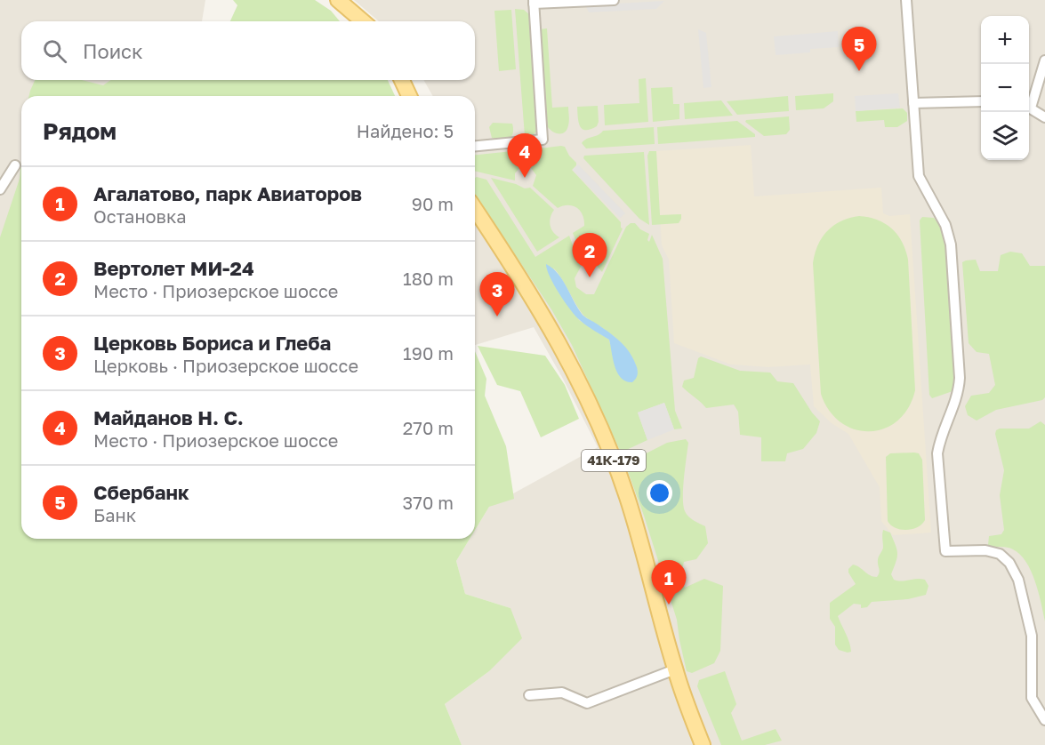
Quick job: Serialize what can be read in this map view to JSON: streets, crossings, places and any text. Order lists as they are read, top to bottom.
{
  "streets": {
    "main road": ["41К-179"]
  },
  "page": {
    "map_buttons": ["+", "−"],
    "search": "Поиск",
    "pins": [
      "5",
      "4",
      "2",
      "3",
      "1"
    ],
    "heading": ["Рядом", "Найдено: 5"],
    "list": [
      {
        "mark": "1",
        "name": "Агалатово, парк Авиаторов",
        "note": "Остановка",
        "value": "90 m"
      },
      {
        "mark": "2",
        "name": "Вертолет МИ-24",
        "note": "Место · Приозерское шоссе",
        "value": "180 m"
      },
      {
        "mark": "3",
        "name": "Церковь Бориса и Глеба",
        "note": "Церковь · Приозерское шоссе",
        "value": "190 m"
      },
      {
        "mark": "4",
        "name": "Майданов Н. С.",
        "note": "Место · Приозерское шоссе",
        "value": "270 m"
      },
      {
        "mark": "5",
        "name": "Сбербанк",
        "note": "Банк",
        "value": "370 m"
      }
    ]
  }
}
